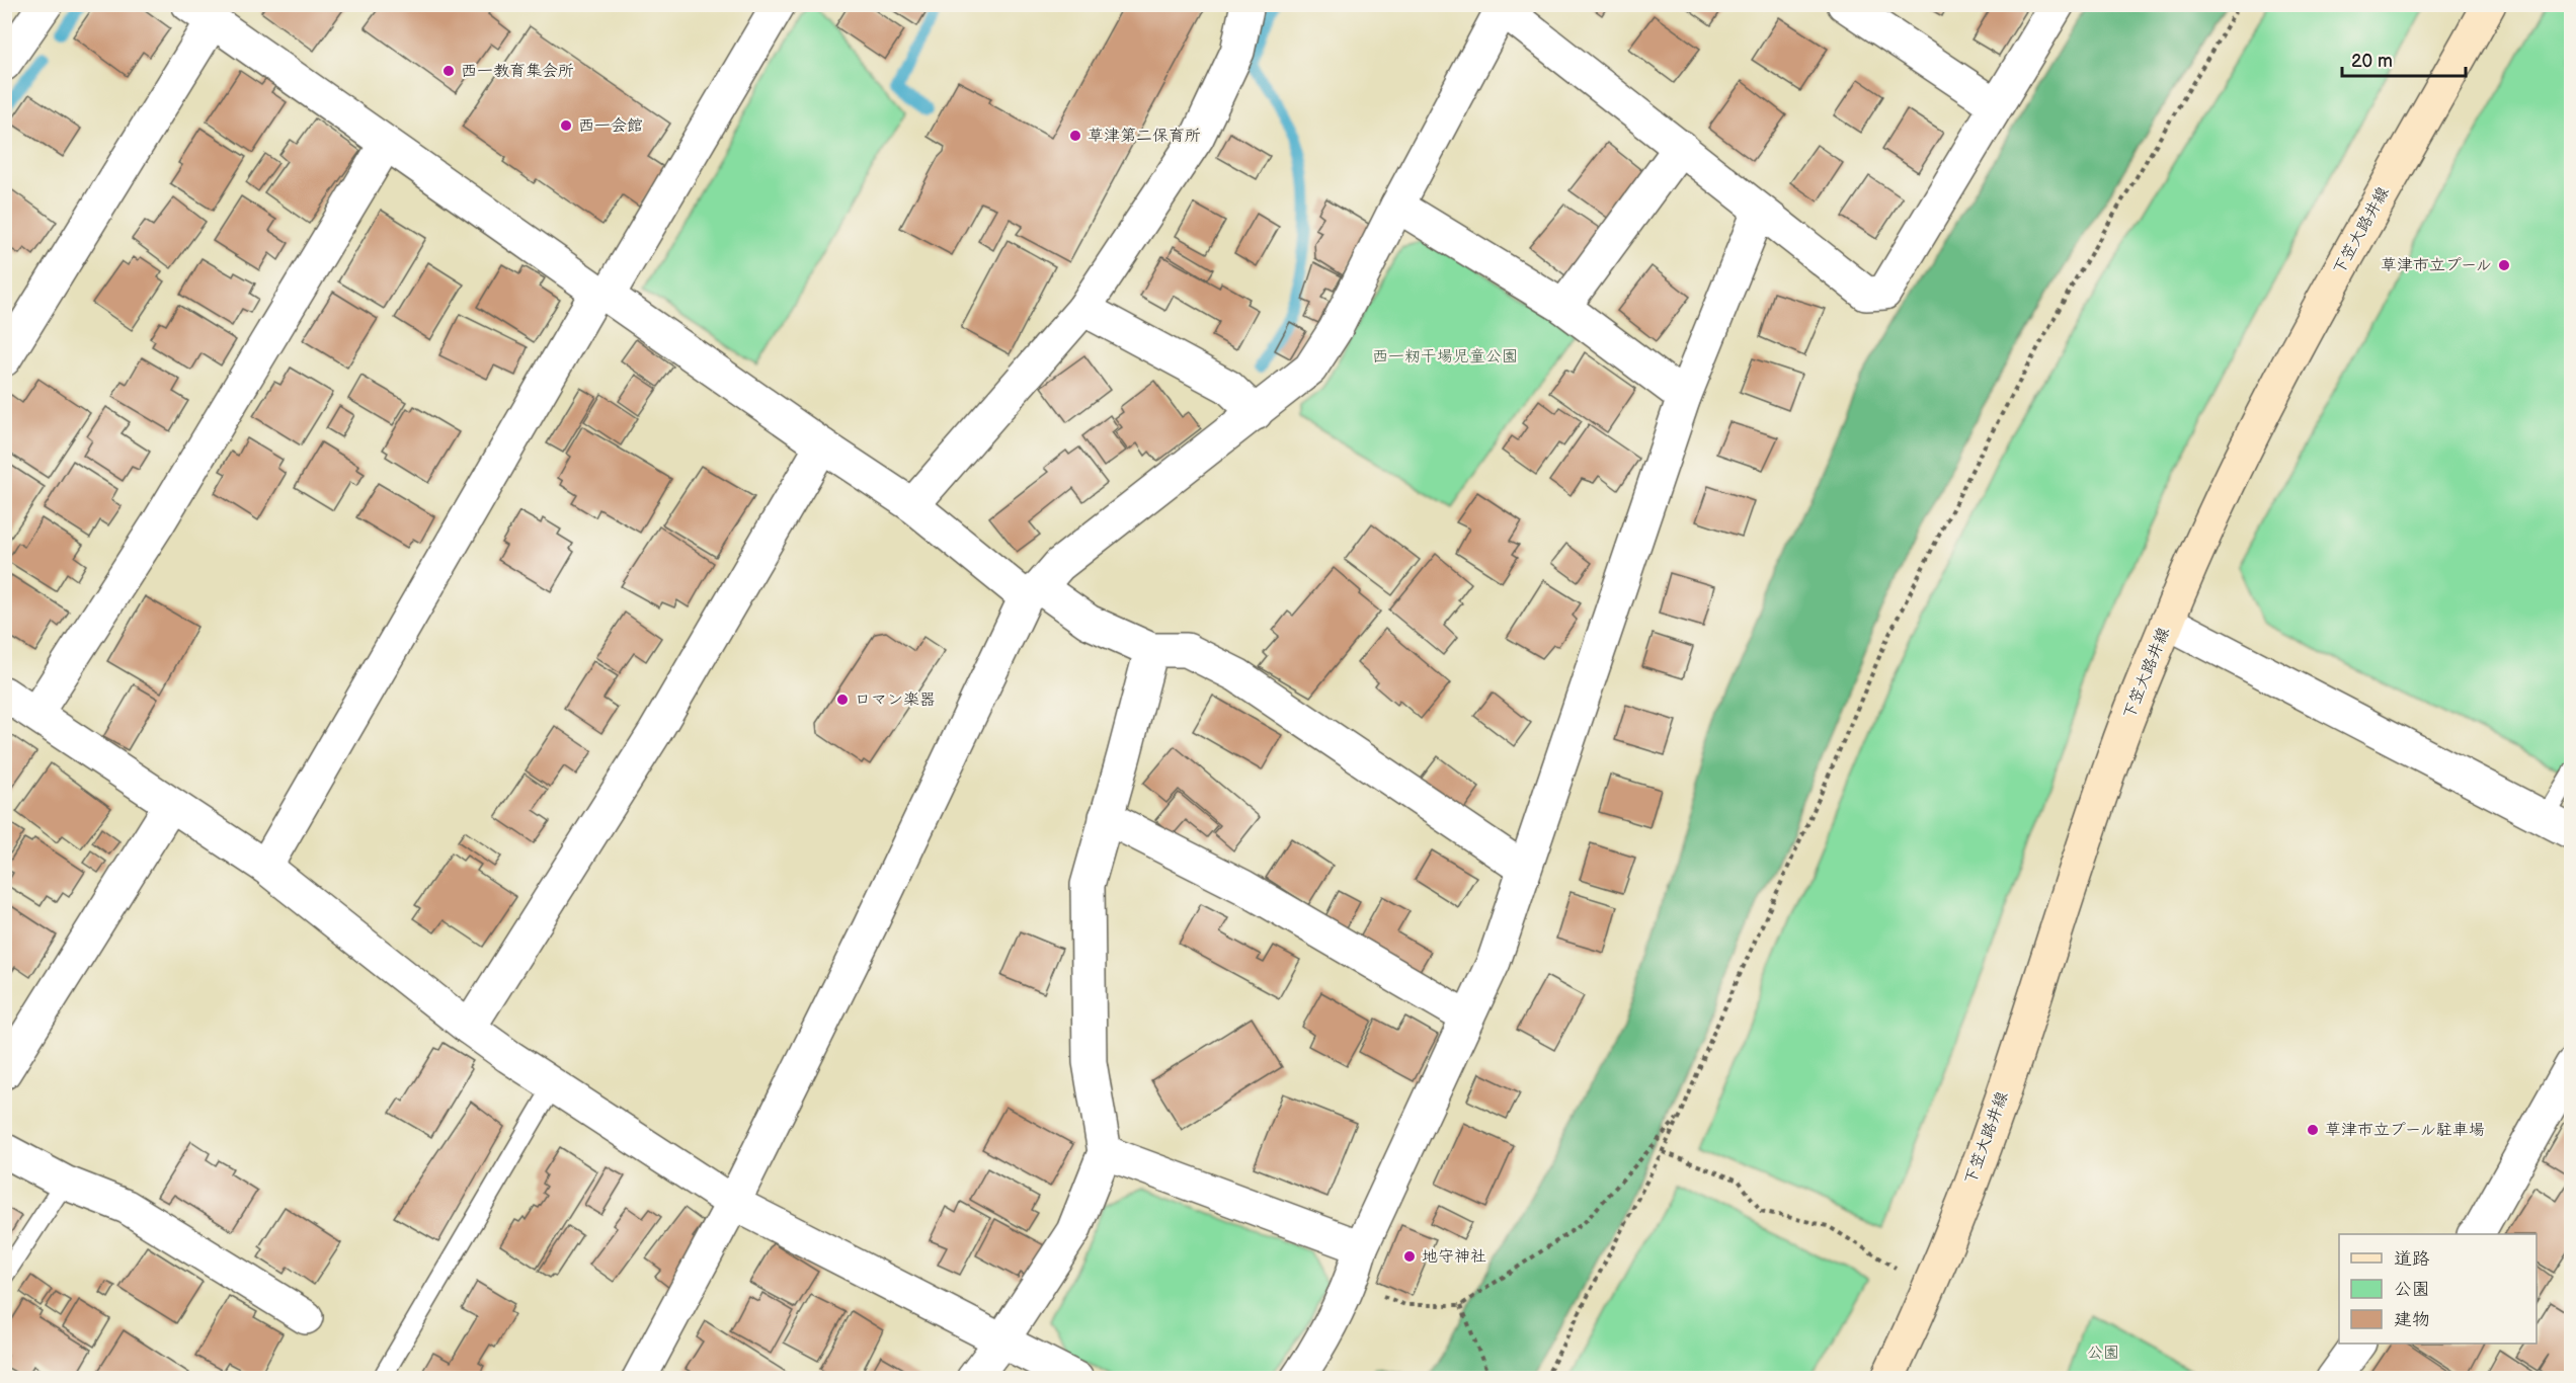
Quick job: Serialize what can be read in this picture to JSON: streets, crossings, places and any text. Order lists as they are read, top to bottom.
{
  "streets": {
    "main road": ["下笠大路井線"]
  },
  "parks": ["西一籾干場児童公園", "公園"],
  "places": [
    "西一教育集会所",
    "西一会館",
    "草津第二保育所",
    "草津市立プール",
    "ロマン楽器",
    "草津市立プール駐車場",
    "地守神社"
  ],
  "legend": ["道路", "公園", "建物"],
  "scale_bar": "20 m"
}
